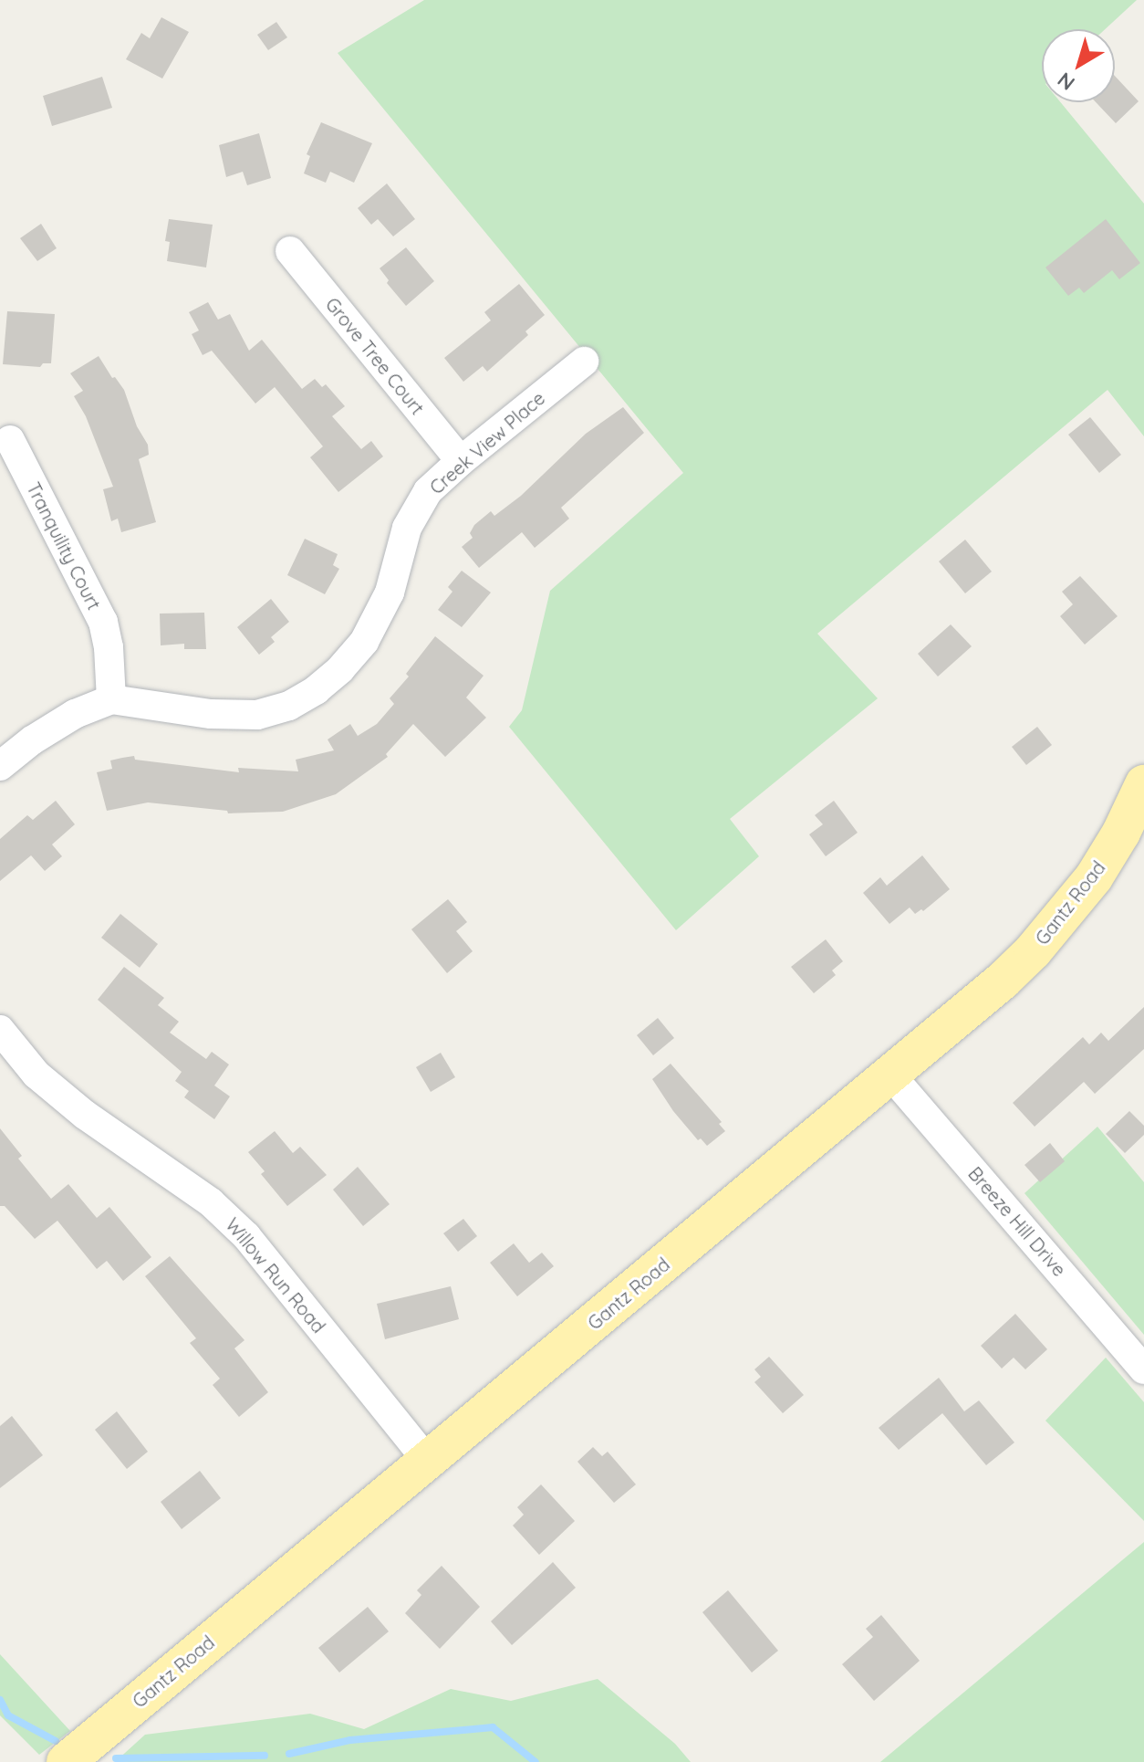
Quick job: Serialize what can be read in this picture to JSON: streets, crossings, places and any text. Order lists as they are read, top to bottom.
{
  "streets": {
    "main road": ["Gantz Road"],
    "street": [
      "Grove Tree Court",
      "Creek View Place",
      "Tranquility Court",
      "Breeze Hill Drive",
      "Willow Run Road"
    ]
  },
  "crossings": [
    ["Grove Tree Court", "Creek View Place"],
    ["Creek View Place", "Tranquility Court"],
    ["Gantz Road", "Breeze Hill Drive"],
    ["Gantz Road", "Willow Run Road"]
  ],
  "north": "bottom left"
}
